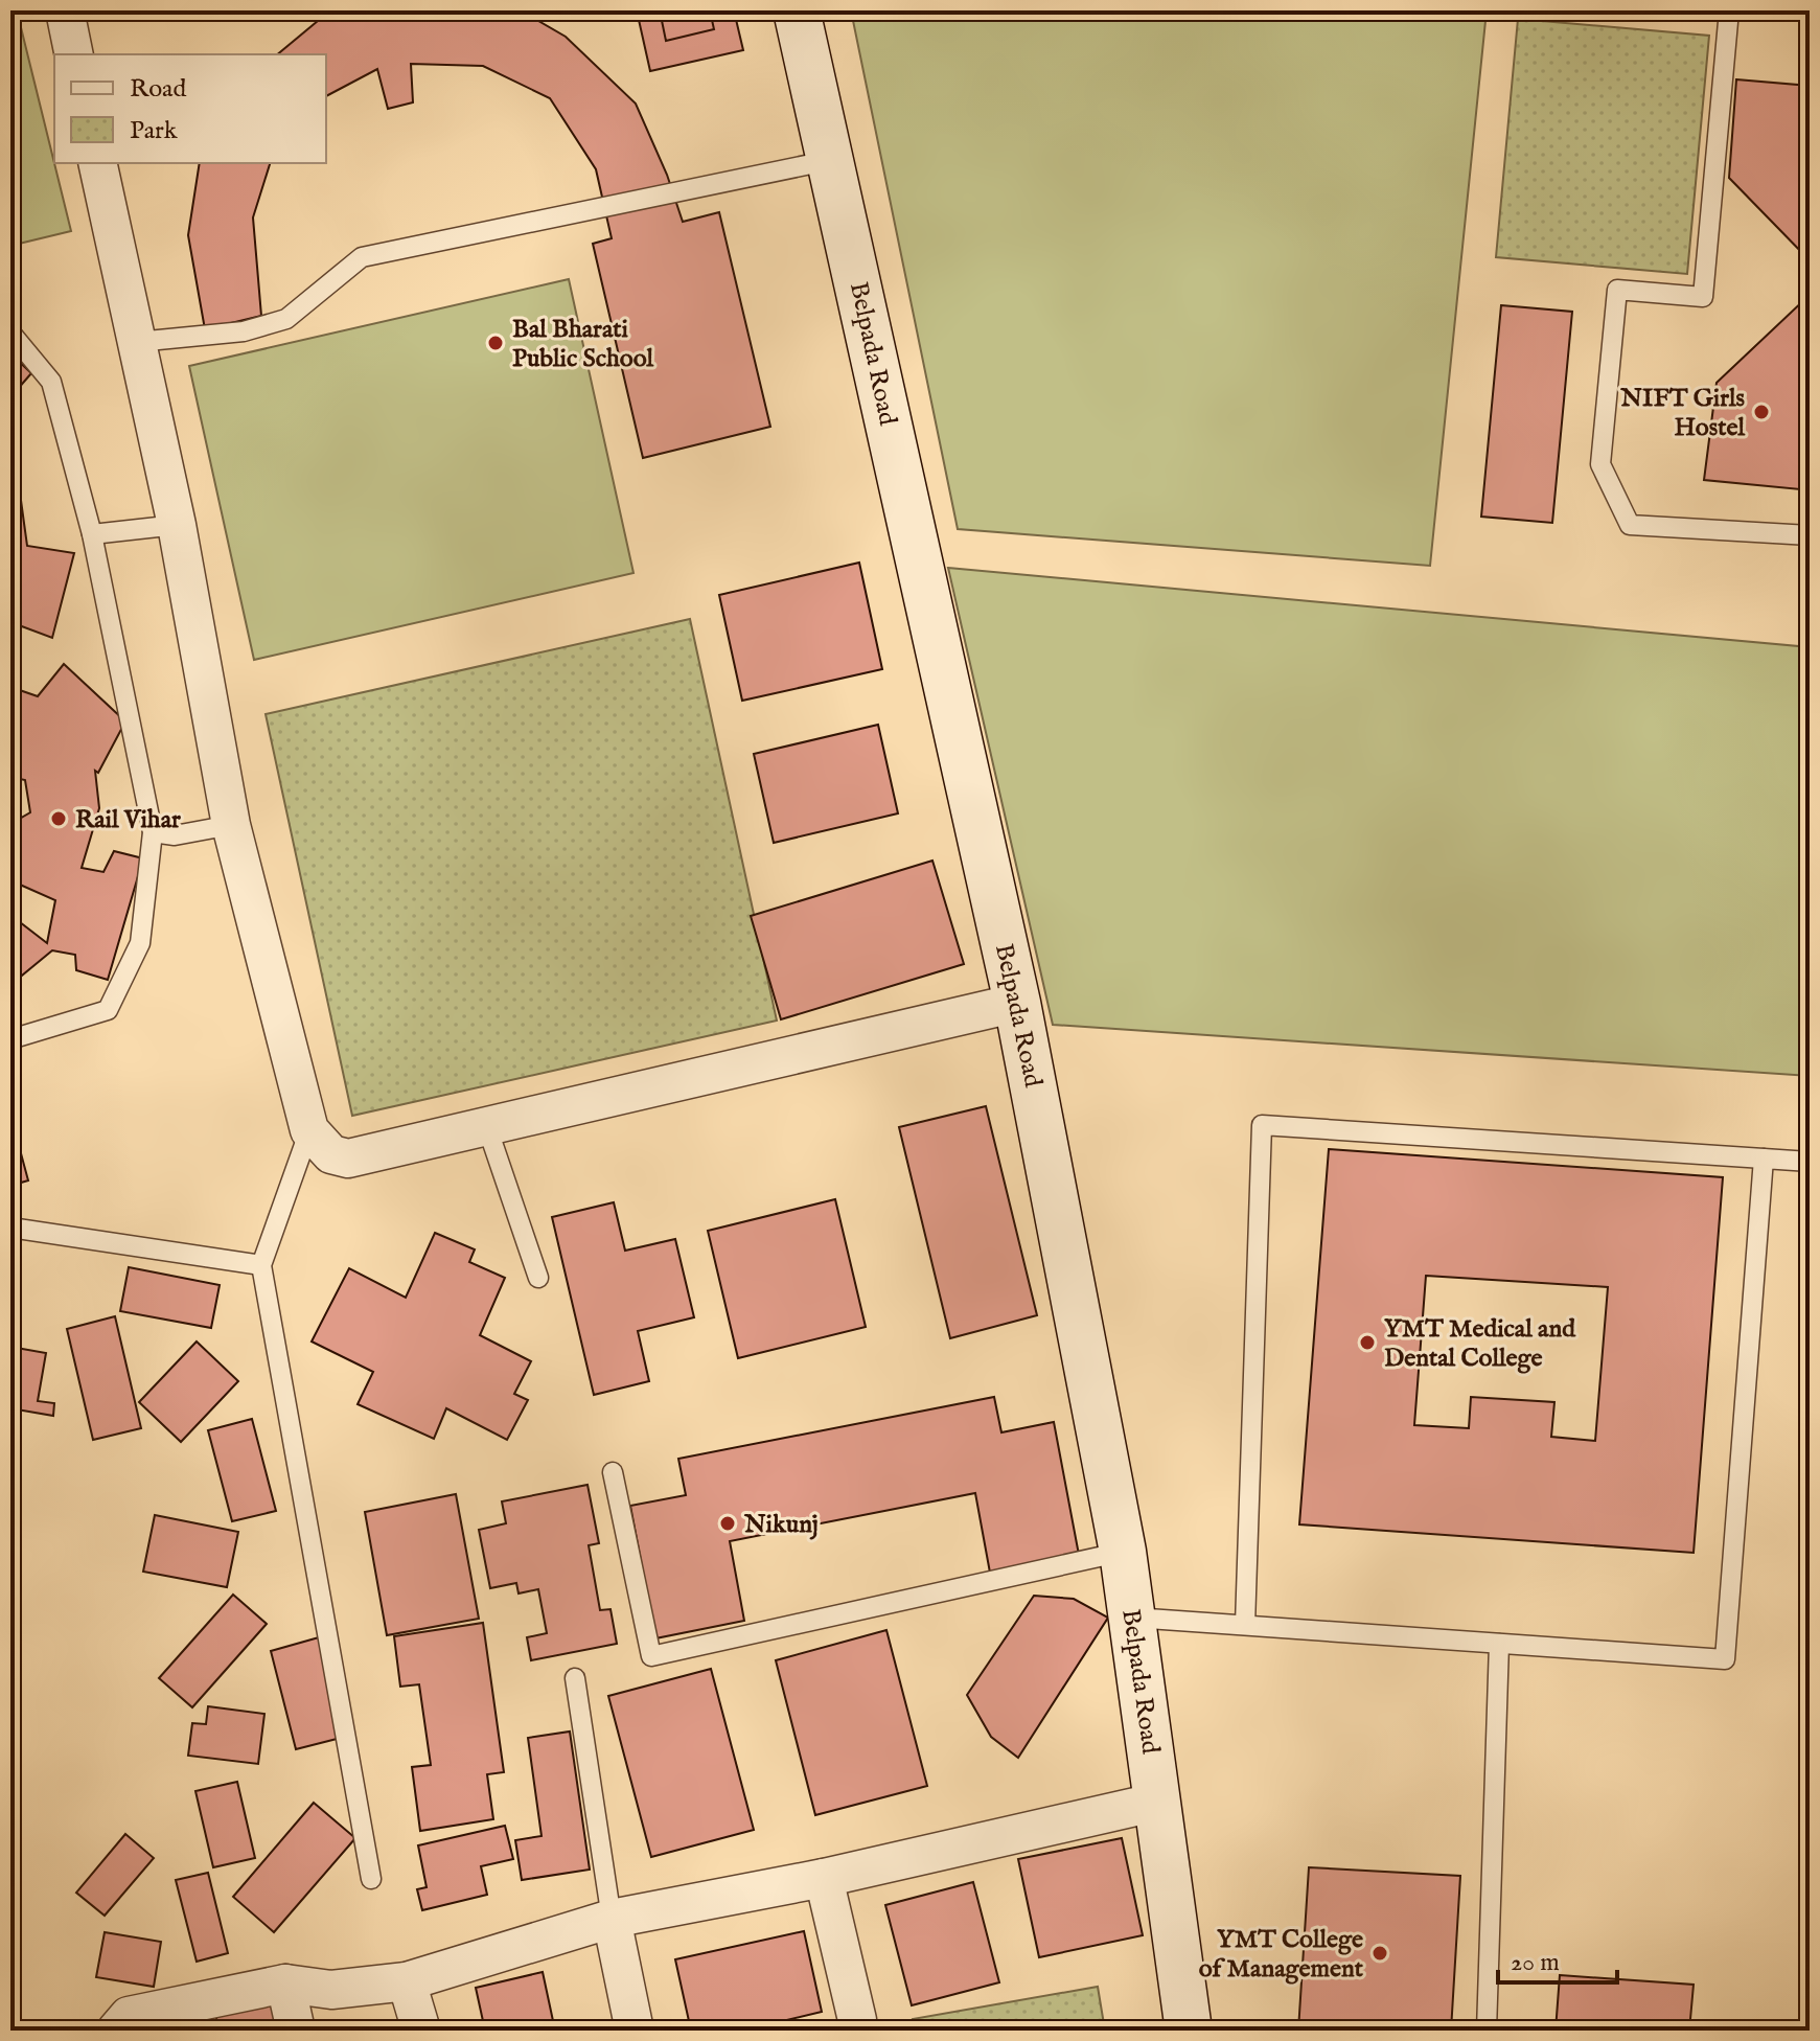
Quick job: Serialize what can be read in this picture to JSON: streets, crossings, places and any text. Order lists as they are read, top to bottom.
{
  "streets": {
    "street": ["Belpada Road"]
  },
  "places": [
    "Bal Bharati Public School",
    "NIFT Girls Hostel",
    "Rail Vihar",
    "YMT Medical and Dental College",
    "Nikunj",
    "YMT College of Management"
  ],
  "legend": ["Road", "Park"],
  "scale_bar": "20 m"
}
